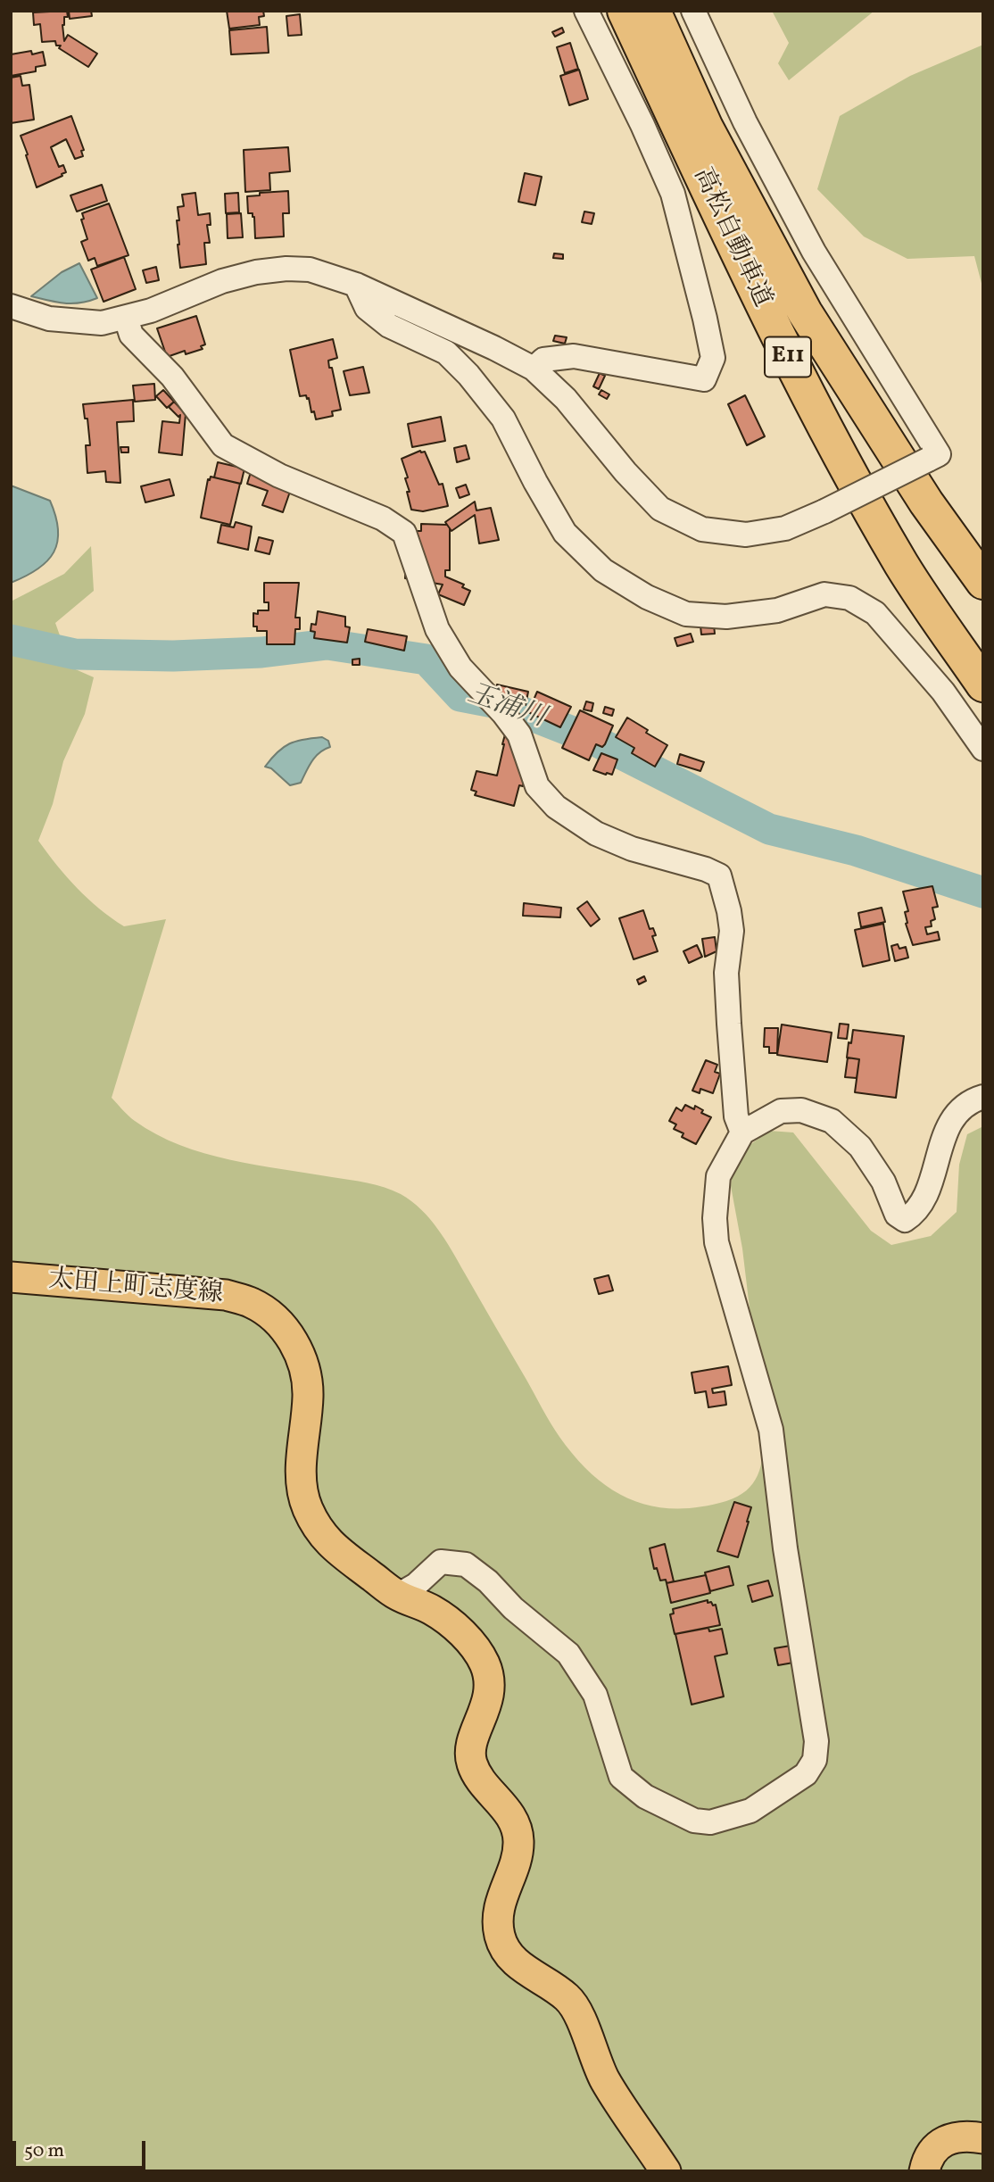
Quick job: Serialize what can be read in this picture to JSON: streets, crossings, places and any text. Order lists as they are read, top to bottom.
{
  "streets": {
    "highway": ["高松自動車道", "E11"],
    "main road": ["太田上町志度線"]
  },
  "water": ["玉浦川"],
  "scale_bar": "50 m"
}
